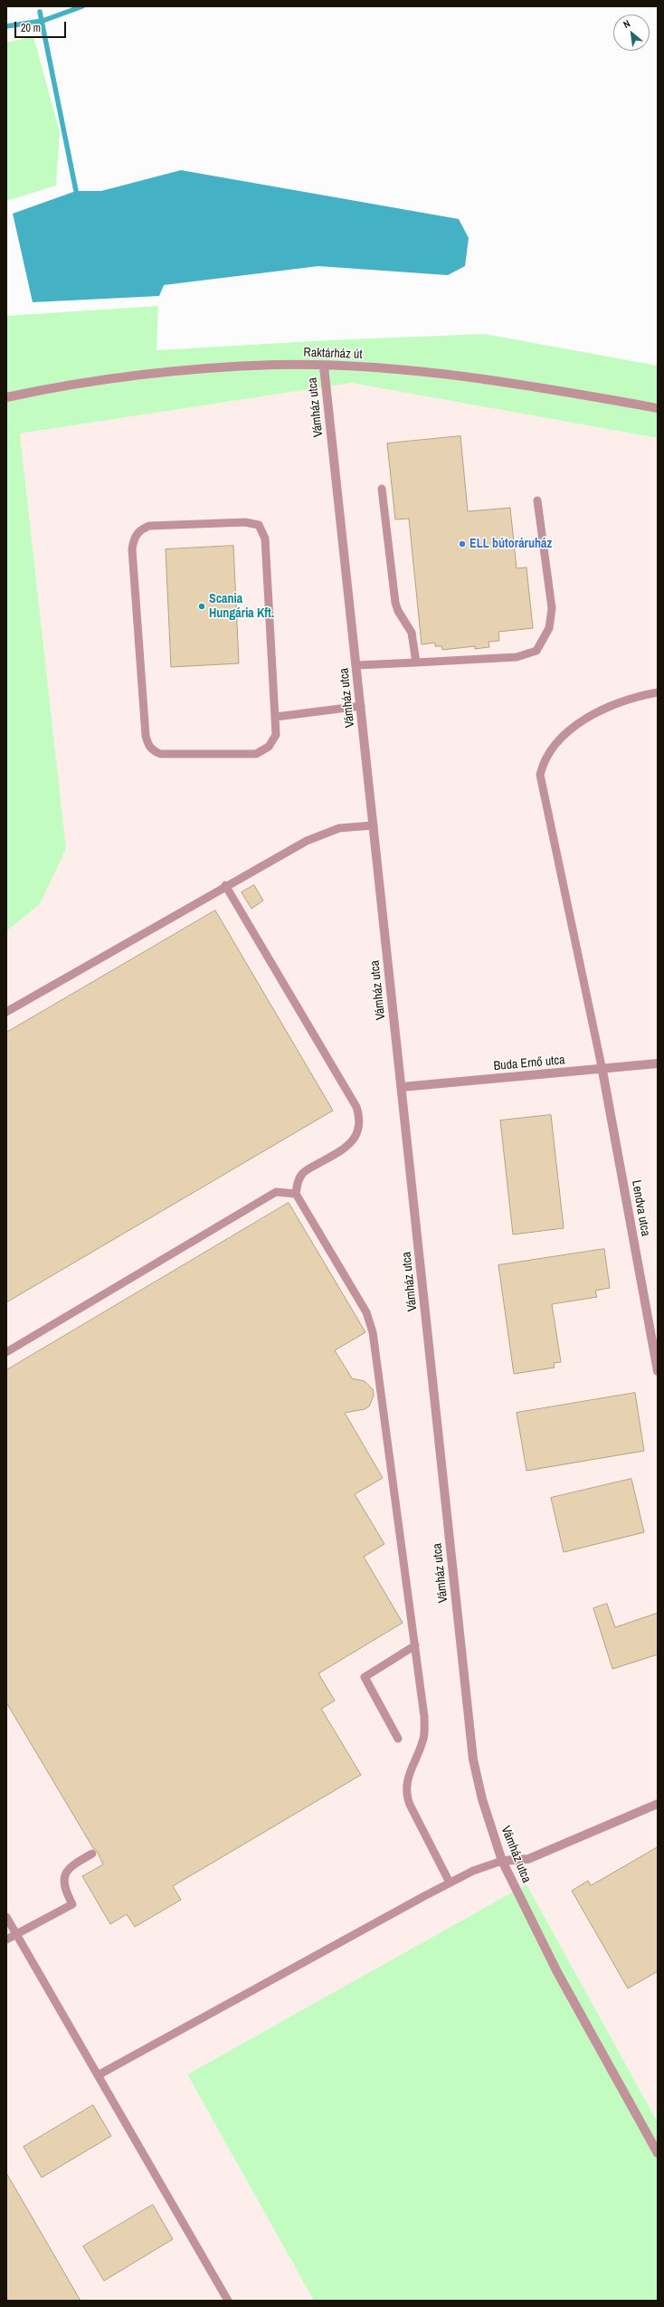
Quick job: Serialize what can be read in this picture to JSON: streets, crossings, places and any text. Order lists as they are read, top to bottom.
{
  "streets": {
    "street": [
      "Raktárház út",
      "Vámház utca",
      "Buda Ernő utca",
      "Lendva utca"
    ]
  },
  "crossings": [
    ["Raktárház út", "Vámház utca"],
    ["Vámház utca", "Buda Ernő utca"],
    ["Buda Ernő utca", "Lendva utca"]
  ],
  "places": ["ELL bútoráruház", "Scania Hungária Kft."],
  "scale_bar": "20 m",
  "north": "top left"
}
